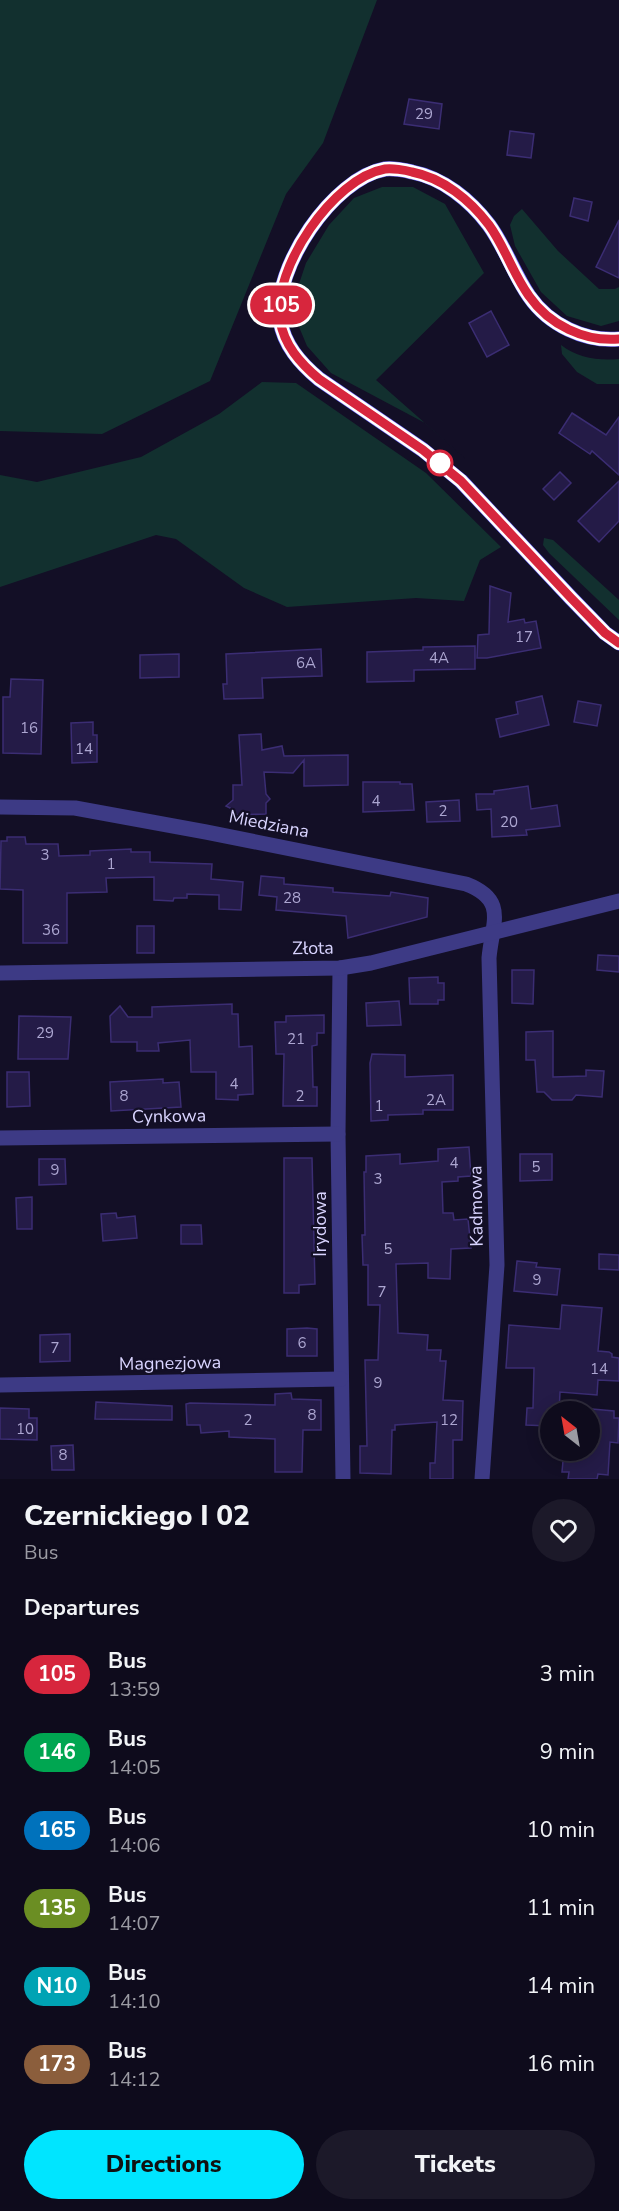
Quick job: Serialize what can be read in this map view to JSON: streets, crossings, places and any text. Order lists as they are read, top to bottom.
{
  "streets": {
    "street": [
      "Miedziana",
      "Złota",
      "Cynkowa",
      "Kadmowa",
      "Irydowa",
      "Magnezjowa"
    ]
  },
  "crossings": [
    ["Miedziana", "Złota"],
    ["Miedziana", "Kadmowa"],
    ["Złota", "Kadmowa"],
    ["Złota", "Irydowa"],
    ["Cynkowa", "Irydowa"],
    ["Irydowa", "Magnezjowa"]
  ],
  "lines": ["bus line 105"],
  "house_numbers": [
    "29",
    "17",
    "4A",
    "6A",
    "16",
    "14",
    "4",
    "2",
    "20",
    "3",
    "1",
    "28",
    "36",
    "29",
    "21",
    "4",
    "8",
    "2",
    "2A",
    "1",
    "4",
    "5",
    "9",
    "3",
    "5",
    "9",
    "7",
    "6",
    "7",
    "14",
    "9",
    "8",
    "2",
    "12",
    "10",
    "8"
  ],
  "north": "top left",
  "page": {
    "on_map": "105",
    "heading": [
      ["Czernickiego I 02", "Bus"],
      "Departures"
    ],
    "list": [
      {
        "mark": "105",
        "name": "Bus",
        "note": "13:59",
        "value": "3 min"
      },
      {
        "mark": "146",
        "name": "Bus",
        "note": "14:05",
        "value": "9 min"
      },
      {
        "mark": "165",
        "name": "Bus",
        "note": "14:06",
        "value": "10 min"
      },
      {
        "mark": "135",
        "name": "Bus",
        "note": "14:07",
        "value": "11 min"
      },
      {
        "mark": "N10",
        "name": "Bus",
        "note": "14:10",
        "value": "14 min"
      },
      {
        "mark": "173",
        "name": "Bus",
        "note": "14:12",
        "value": "16 min"
      }
    ],
    "buttons": ["Directions", "Tickets"]
  }
}
